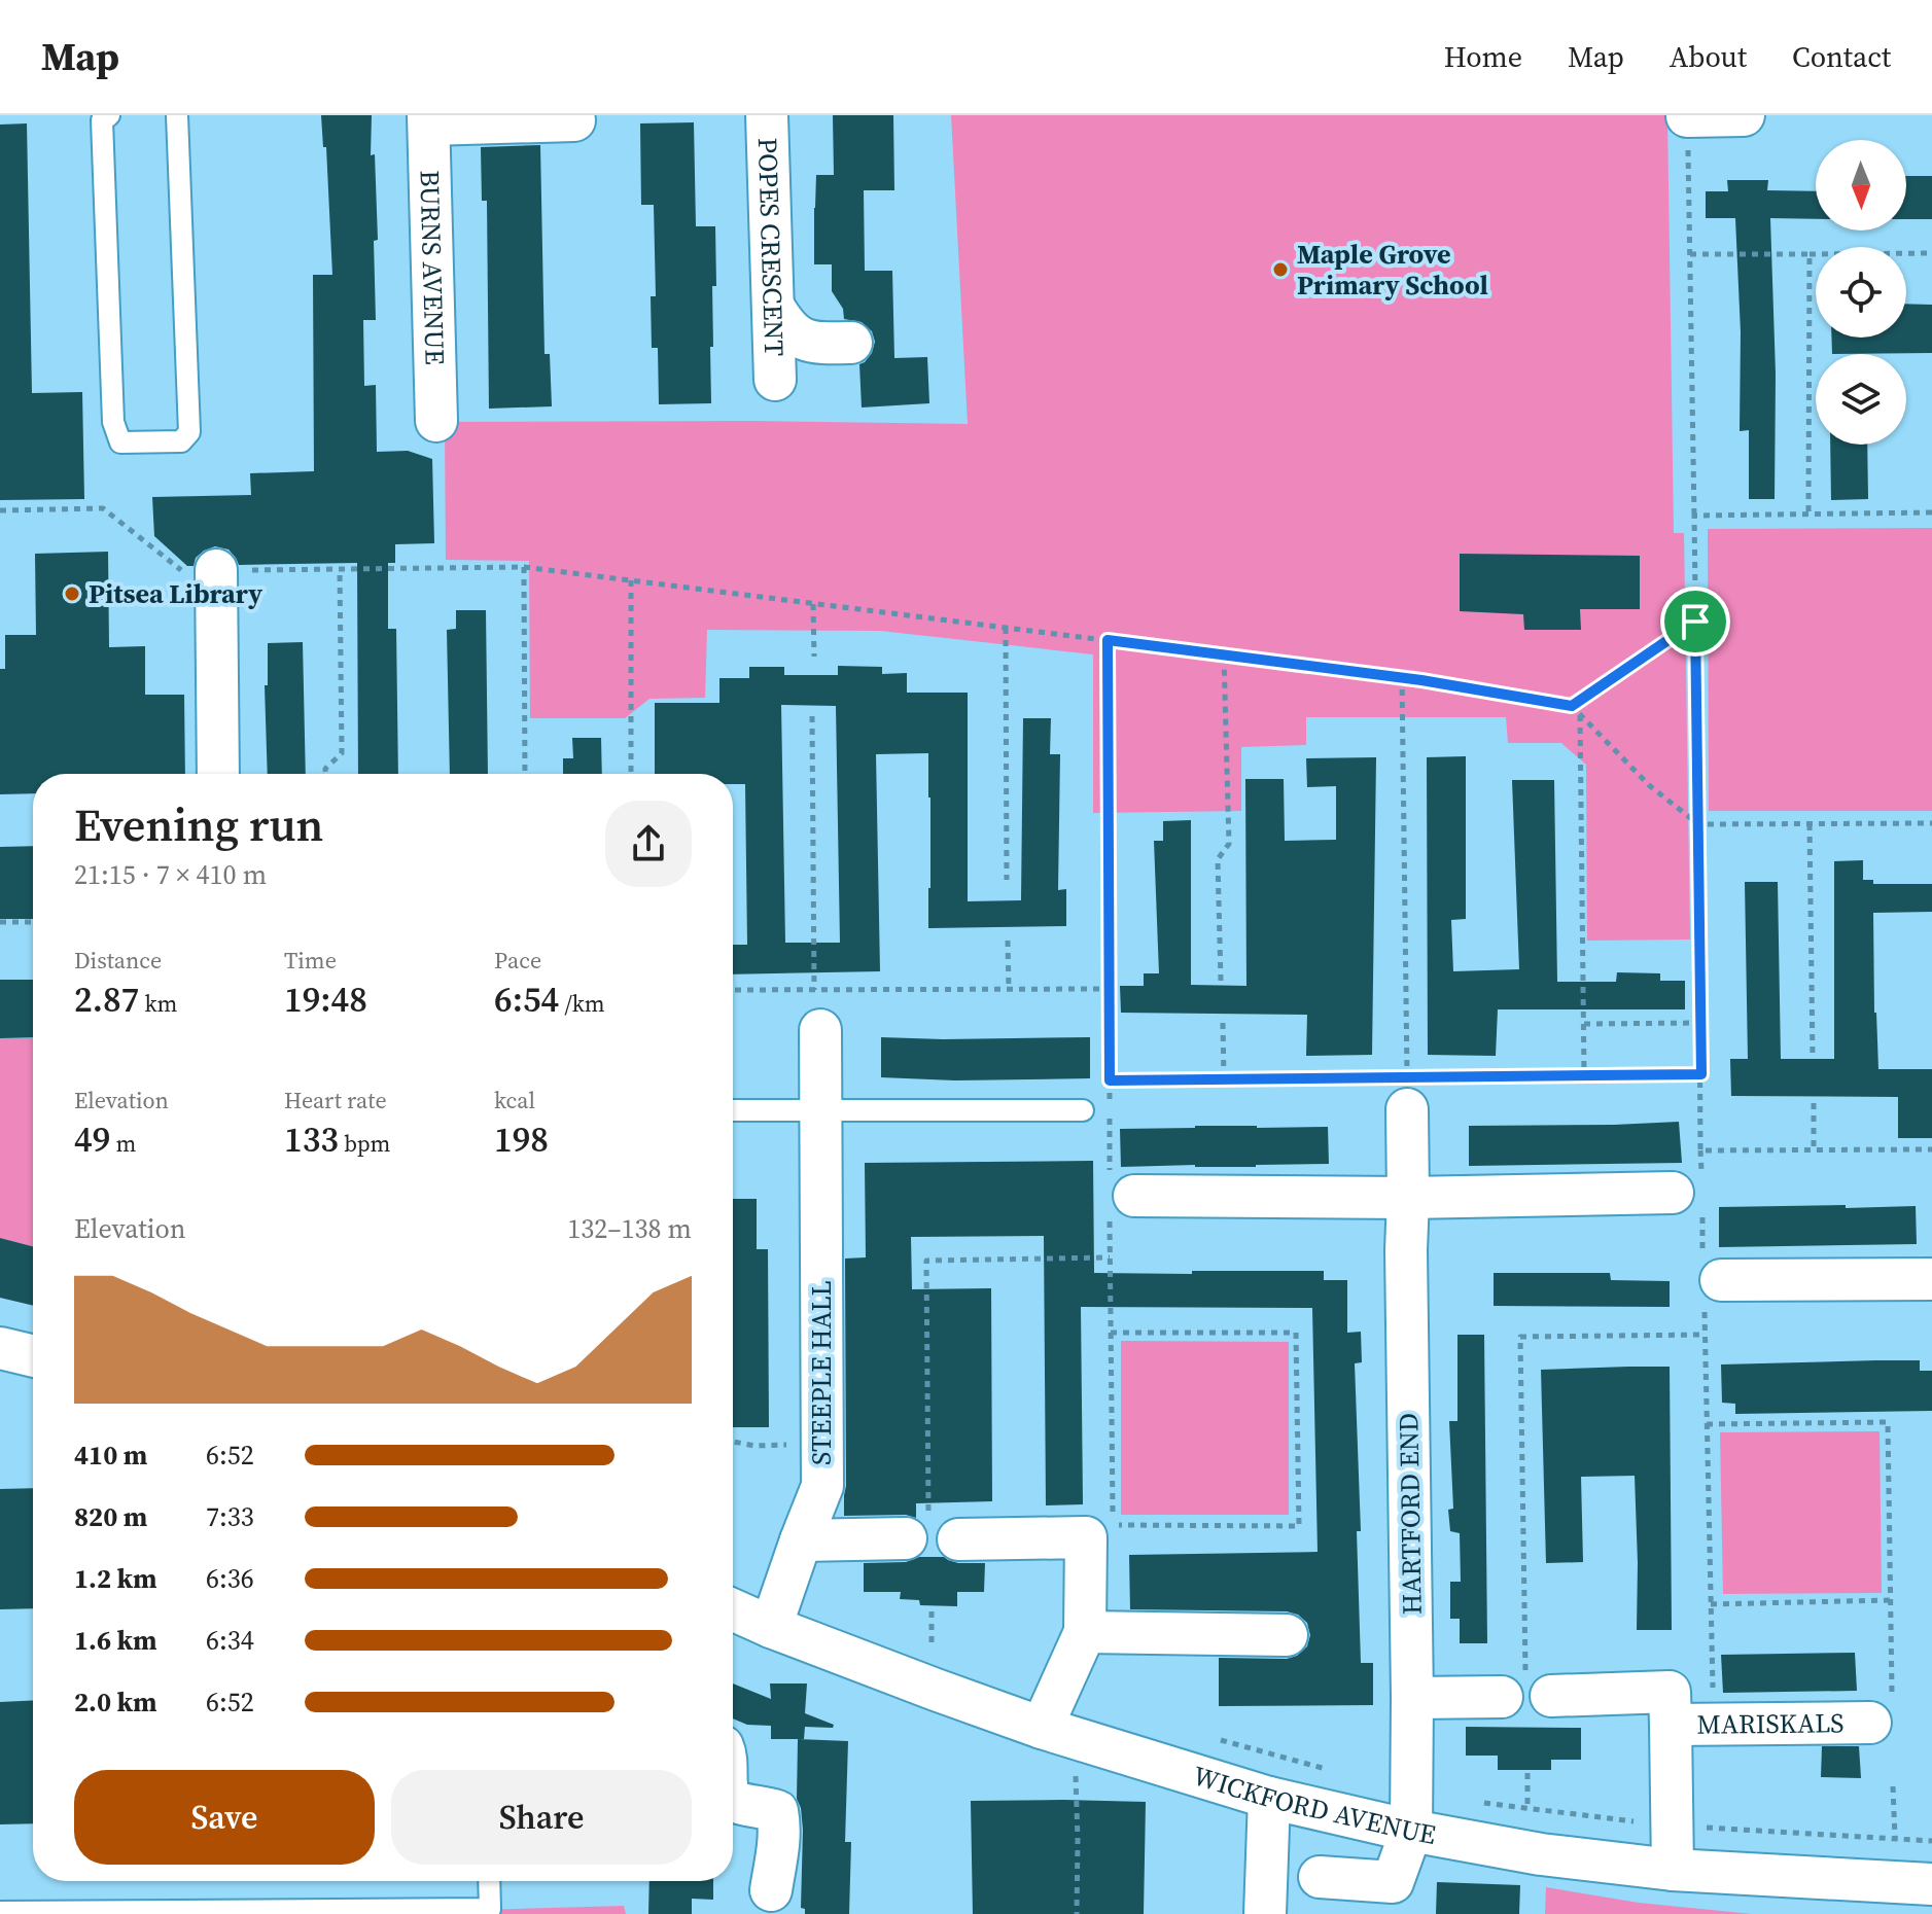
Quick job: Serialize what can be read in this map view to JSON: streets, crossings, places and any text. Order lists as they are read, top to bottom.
{
  "streets": {
    "street": [
      "POPES CRESCENT",
      "BURNS AVENUE",
      "STEEPLE HALL",
      "HARTFORD END",
      "MARISKALS",
      "WICKFORD AVENUE"
    ]
  },
  "crossings": [
    ["STEEPLE HALL", "WICKFORD AVENUE"],
    ["HARTFORD END", "WICKFORD AVENUE"],
    ["MARISKALS", "WICKFORD AVENUE"]
  ],
  "places": ["Maple Grove Primary School", "Pitsea Library"],
  "north": "bottom",
  "page": {
    "header": "Map",
    "nav": [
      "Home",
      "Map",
      "About",
      "Contact"
    ],
    "heading": ["Evening run", "21:15 · 7 × 410 m"],
    "stats": [
      ["Distance", "2.87 km"],
      ["Time", "19:48"],
      ["Pace", "6:54 /km"],
      ["Elevation", "49 m"],
      ["Heart rate", "133 bpm"],
      ["kcal", "198"]
    ],
    "chart": ["Elevation", "132–138 m"],
    "list": [
      {
        "name": "410 m",
        "note": "6:52"
      },
      {
        "name": "820 m",
        "note": "7:33"
      },
      {
        "name": "1.2 km",
        "note": "6:36"
      },
      {
        "name": "1.6 km",
        "note": "6:34"
      },
      {
        "name": "2.0 km",
        "note": "6:52"
      }
    ],
    "buttons": ["Save", "Share"]
  }
}
